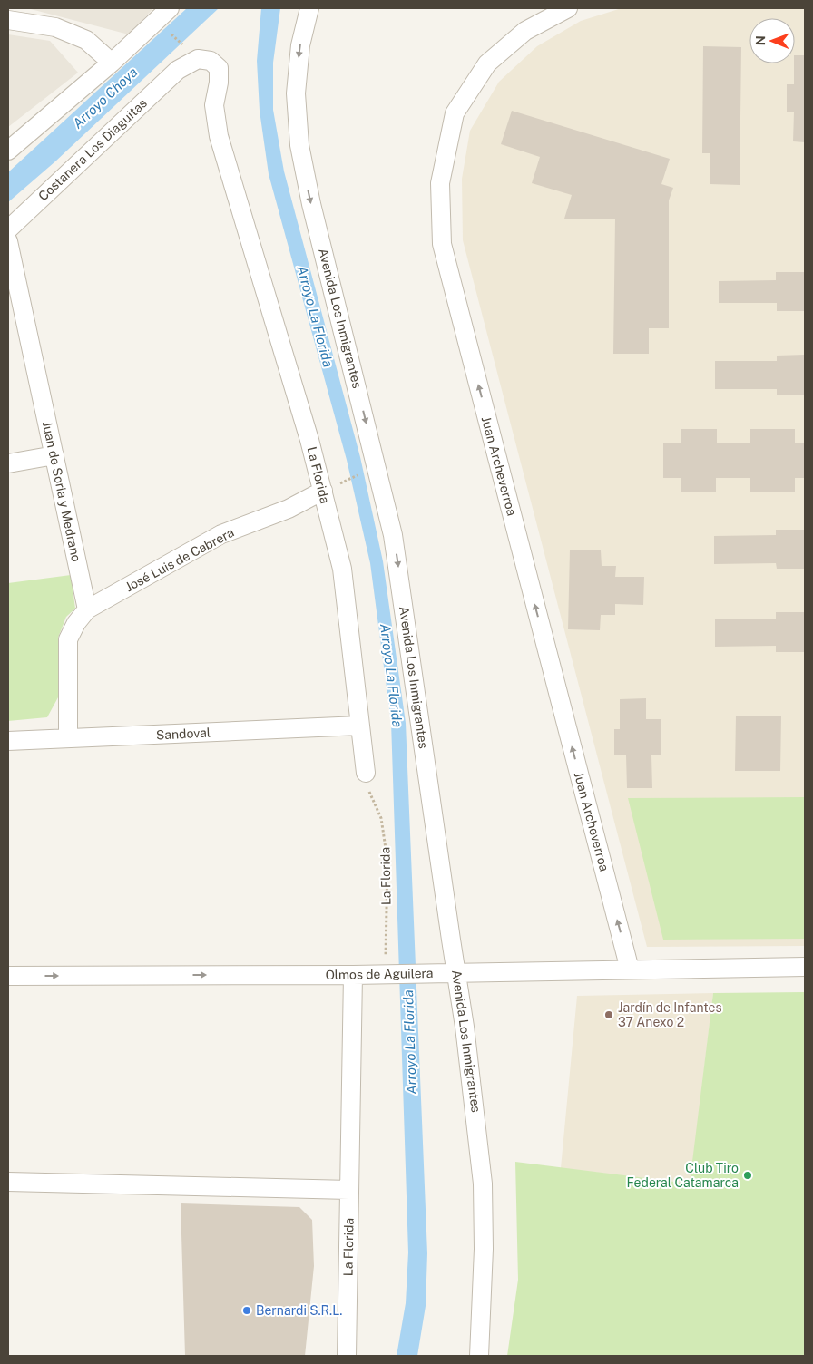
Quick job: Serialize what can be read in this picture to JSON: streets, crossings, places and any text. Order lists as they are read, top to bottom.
{
  "streets": {
    "street": [
      "Costanera Los Diaguitas",
      "Avenida Los Inmigrantes",
      "Juan Archeverroa",
      "La Florida",
      "Juan de Soria y Medrano",
      "José Luis de Cabrera",
      "Sandoval",
      "Olmos de Aguilera"
    ]
  },
  "crossings": [
    ["Costanera Los Diaguitas", "La Florida"],
    ["Avenida Los Inmigrantes", "Olmos de Aguilera"],
    ["Juan Archeverroa", "Olmos de Aguilera"],
    ["La Florida", "José Luis de Cabrera"],
    ["La Florida", "Sandoval"],
    ["La Florida", "Olmos de Aguilera"],
    ["Juan de Soria y Medrano", "José Luis de Cabrera"]
  ],
  "one_way": ["Avenida Los Inmigrantes", "Juan Archeverroa", "Olmos de Aguilera"],
  "water": ["Arroyo Choya", "Arroyo La Florida"],
  "places": ["Jardín de Infantes 37 Anexo 2", "Club Tiro Federal Catamarca", "Bernardi S.R.L."],
  "north": "left"
}
